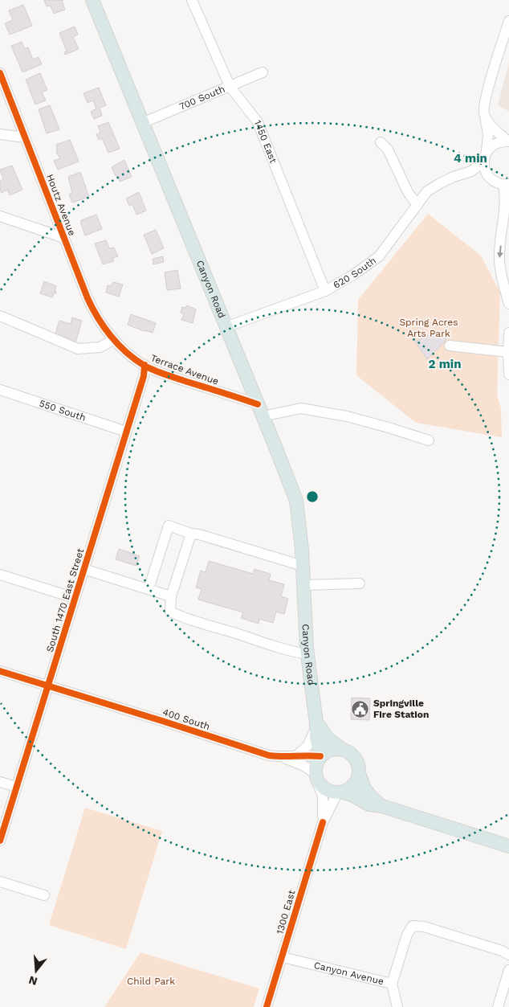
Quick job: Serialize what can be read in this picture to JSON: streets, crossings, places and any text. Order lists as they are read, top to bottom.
{
  "streets": {
    "main road": ["Canyon Road"],
    "street": [
      "700 South",
      "1450 East",
      "Houtz Avenue",
      "620 South",
      "Terrace Avenue",
      "550 South",
      "South 1470 East Street",
      "400 South",
      "1300 East",
      "Canyon Avenue"
    ]
  },
  "crossings": [
    ["700 South", "1450 East"],
    ["700 South", "Canyon Road"],
    ["1450 East", "620 South"],
    ["Houtz Avenue", "Terrace Avenue"],
    ["620 South", "Canyon Road"],
    ["Canyon Road", "Terrace Avenue"],
    ["Canyon Road", "400 South"],
    ["Canyon Road", "1300 East"],
    ["Terrace Avenue", "South 1470 East Street"],
    ["550 South", "South 1470 East Street"],
    ["South 1470 East Street", "400 South"],
    ["400 South", "1300 East"],
    ["1300 East", "Canyon Avenue"]
  ],
  "parks": ["Spring Acres Arts Park", "Child Park"],
  "places": {
    "public building": ["Springville Fire Station"]
  },
  "north": "bottom",
  "rings": ["4 min", "2 min"]
}
